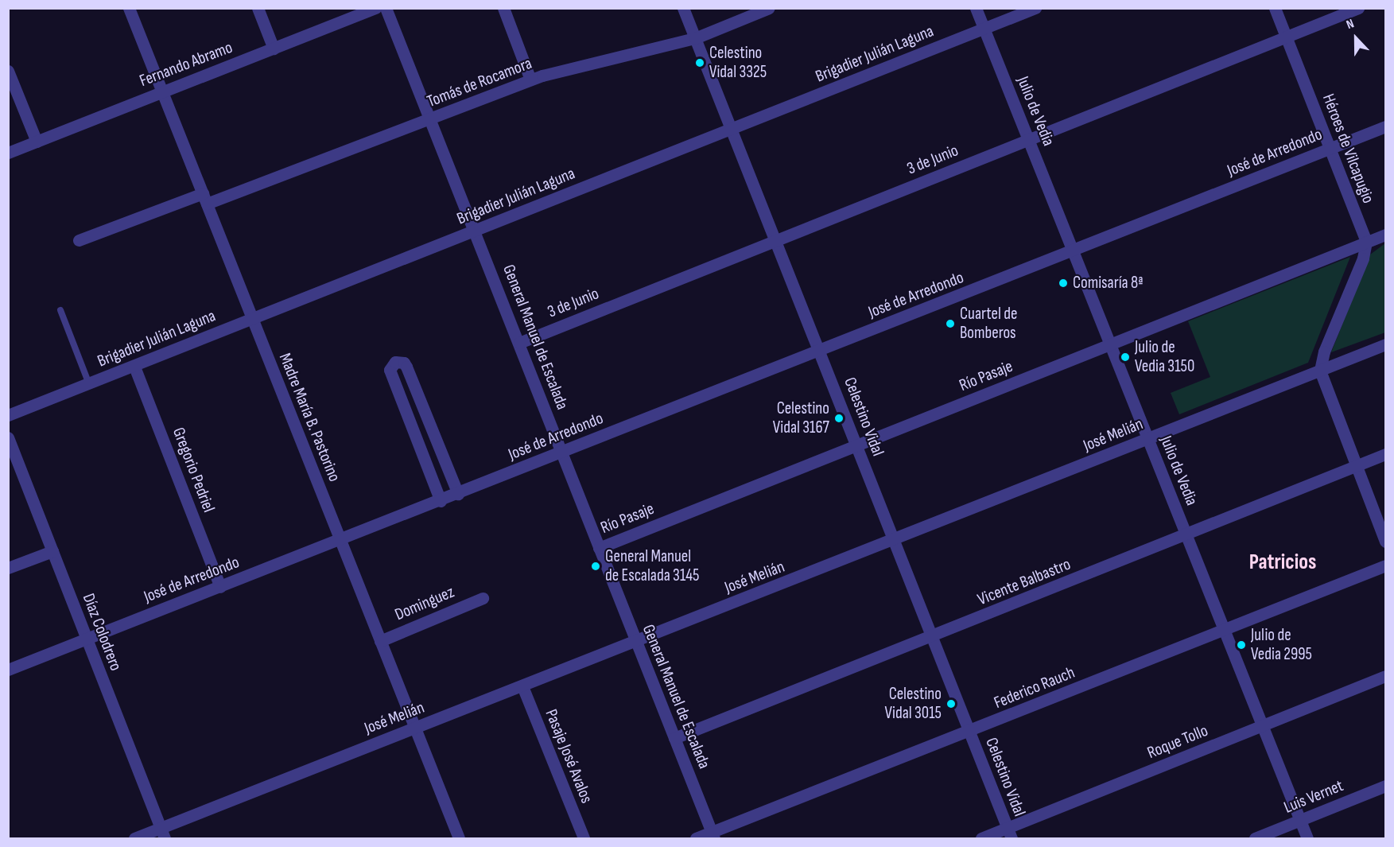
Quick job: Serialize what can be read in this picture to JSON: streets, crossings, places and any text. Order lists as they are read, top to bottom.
{
  "streets": {
    "street": [
      "Brigadier Julián Laguna",
      "Fernando Abramo",
      "Tomás de Rocamora",
      "Julio de Vedia",
      "Héroes de Vilcapugio",
      "José de Arredondo",
      "3 de Junio",
      "General Manuel de Escalada",
      "Río Pasaje",
      "Celestino Vidal",
      "Madre María B. Pastorino",
      "José Melián",
      "Gregorio Pedriel",
      "Vicente Balbastro",
      "Dominguez",
      "Díaz Colodrero",
      "Federico Rauch",
      "Roque Tollo",
      "Pasaje José Avalos",
      "Luis Vernet"
    ]
  },
  "crossings": [
    ["Brigadier Julián Laguna", "Julio de Vedia"],
    ["Brigadier Julián Laguna", "General Manuel de Escalada"],
    ["Brigadier Julián Laguna", "Celestino Vidal"],
    ["Brigadier Julián Laguna", "Madre María B. Pastorino"],
    ["Brigadier Julián Laguna", "Gregorio Pedriel"],
    ["Fernando Abramo", "Madre María B. Pastorino"],
    ["Tomás de Rocamora", "General Manuel de Escalada"],
    ["Tomás de Rocamora", "Celestino Vidal"],
    ["Tomás de Rocamora", "Madre María B. Pastorino"],
    ["Julio de Vedia", "José de Arredondo"],
    ["Julio de Vedia", "3 de Junio"],
    ["Julio de Vedia", "Río Pasaje"],
    ["Julio de Vedia", "José Melián"],
    ["Julio de Vedia", "Vicente Balbastro"],
    ["Julio de Vedia", "Federico Rauch"],
    ["Julio de Vedia", "Roque Tollo"],
    ["Julio de Vedia", "Luis Vernet"],
    ["Héroes de Vilcapugio", "José de Arredondo"],
    ["Héroes de Vilcapugio", "3 de Junio"],
    ["Héroes de Vilcapugio", "Río Pasaje"],
    ["José de Arredondo", "General Manuel de Escalada"],
    ["José de Arredondo", "Celestino Vidal"],
    ["José de Arredondo", "Madre María B. Pastorino"],
    ["José de Arredondo", "Gregorio Pedriel"],
    ["José de Arredondo", "Díaz Colodrero"],
    ["3 de Junio", "General Manuel de Escalada"],
    ["3 de Junio", "Celestino Vidal"],
    ["General Manuel de Escalada", "Río Pasaje"],
    ["General Manuel de Escalada", "José Melián"],
    ["General Manuel de Escalada", "Vicente Balbastro"],
    ["General Manuel de Escalada", "Federico Rauch"],
    ["Río Pasaje", "Celestino Vidal"],
    ["Celestino Vidal", "José Melián"],
    ["Celestino Vidal", "Vicente Balbastro"],
    ["Celestino Vidal", "Federico Rauch"],
    ["Celestino Vidal", "Roque Tollo"],
    ["Madre María B. Pastorino", "José Melián"],
    ["Madre María B. Pastorino", "Dominguez"],
    ["José Melián", "Díaz Colodrero"],
    ["José Melián", "Pasaje José Avalos"]
  ],
  "districts": ["Patricios"],
  "places": [
    "Celestino Vidal 3325",
    "Comisaría 8ª",
    "Cuartel de Bomberos",
    "Julio de Vedia 3150",
    "Celestino Vidal 3167",
    "General Manuel de Escalada 3145",
    "Julio de Vedia 2995",
    "Celestino Vidal 3015"
  ],
  "north": "top"
}
